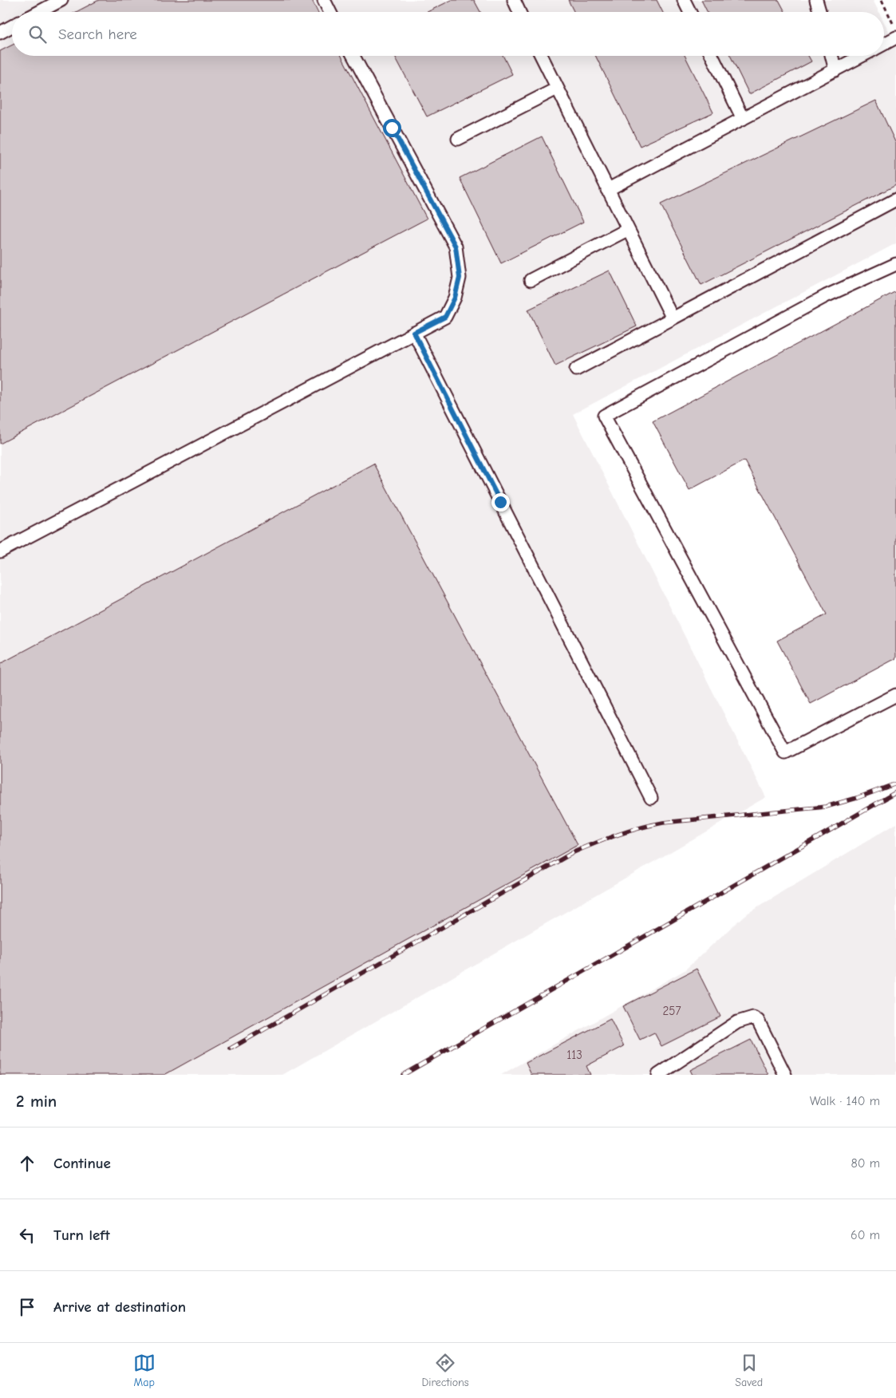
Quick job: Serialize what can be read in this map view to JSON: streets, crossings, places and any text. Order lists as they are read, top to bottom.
{
  "house_numbers": ["257", "113"],
  "page": {
    "search": "Search here",
    "heading": ["2 min", "Walk · 140 m"],
    "list": [
      ["Continue", "80 m"],
      ["Turn left", "60 m"],
      "Arrive at destination"
    ],
    "nav": ["Map", "Directions", "Saved"]
  }
}
